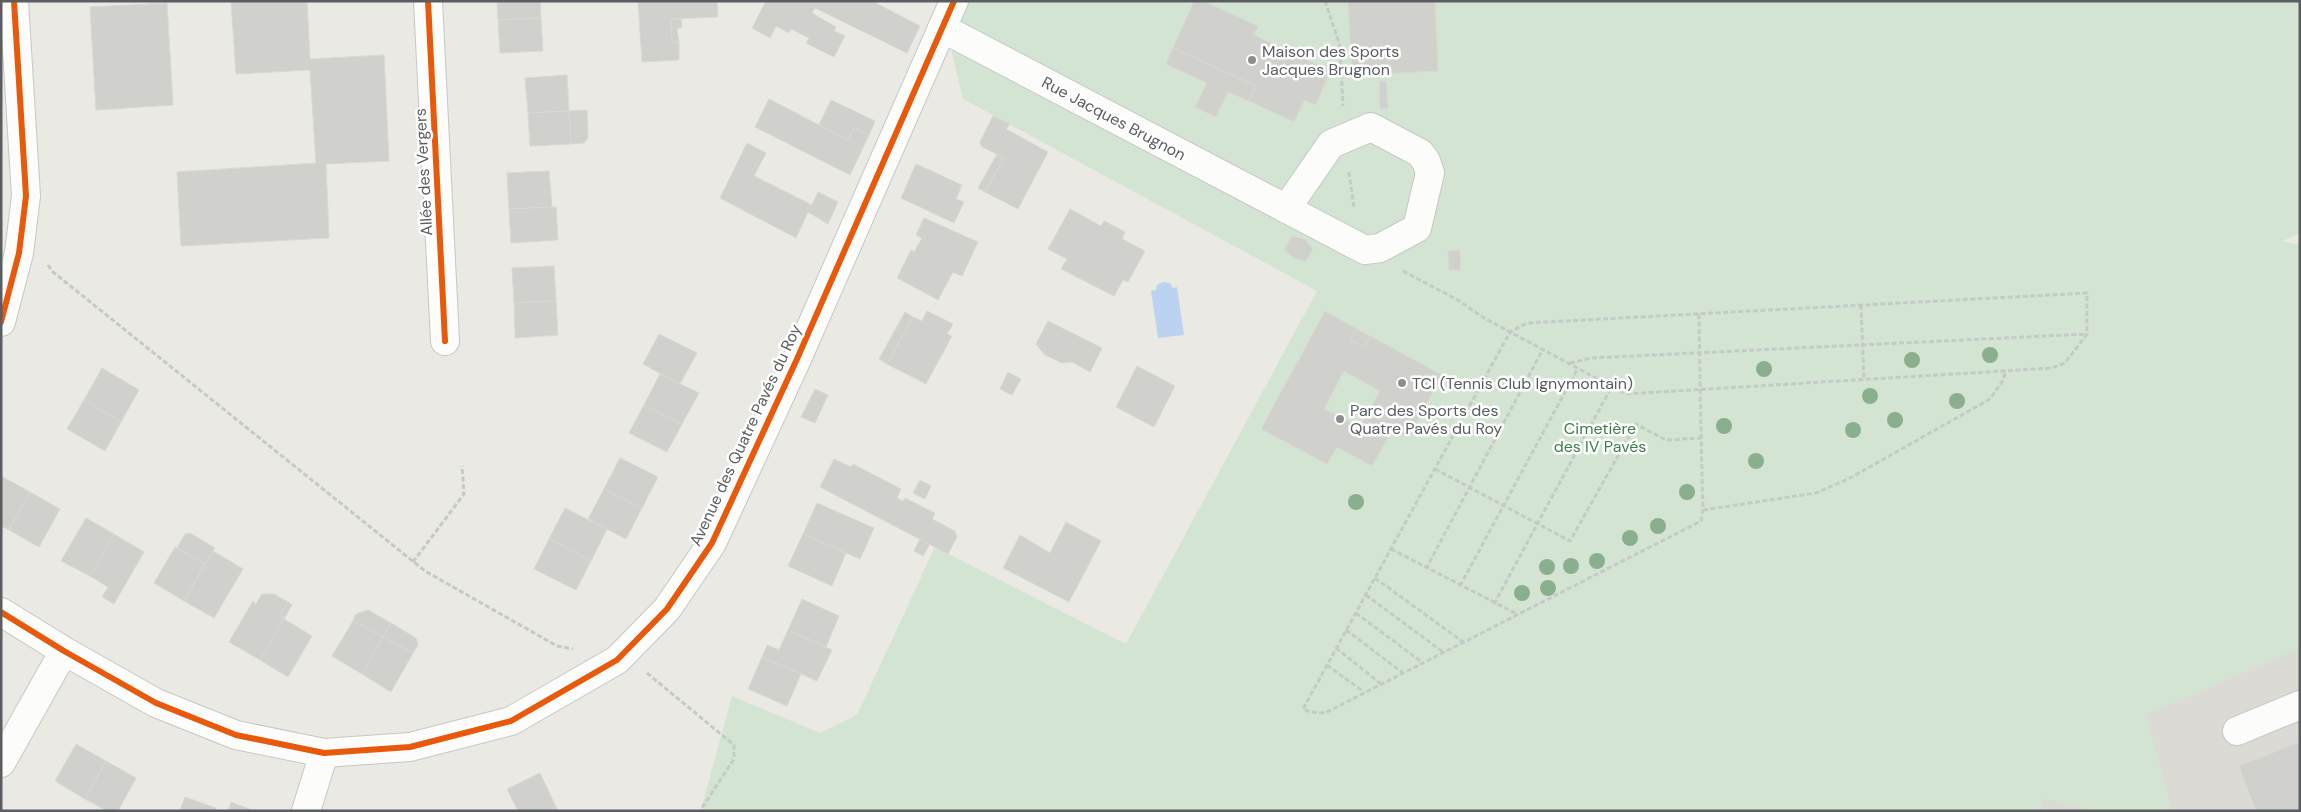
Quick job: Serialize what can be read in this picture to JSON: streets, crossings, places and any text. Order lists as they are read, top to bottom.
{
  "streets": {
    "street": ["Rue Jacques Brugnon", "Allée des Vergers", "Avenue des Quatre Pavés du Roy"]
  },
  "crossings": [
    ["Rue Jacques Brugnon", "Avenue des Quatre Pavés du Roy"]
  ],
  "parks": ["Cimetière des IV Pavés"],
  "places": ["Maison des Sports Jacques Brugnon", "TCI (Tennis Club Ignymontain)", "Parc des Sports des Quatre Pavés du Roy"]
}
